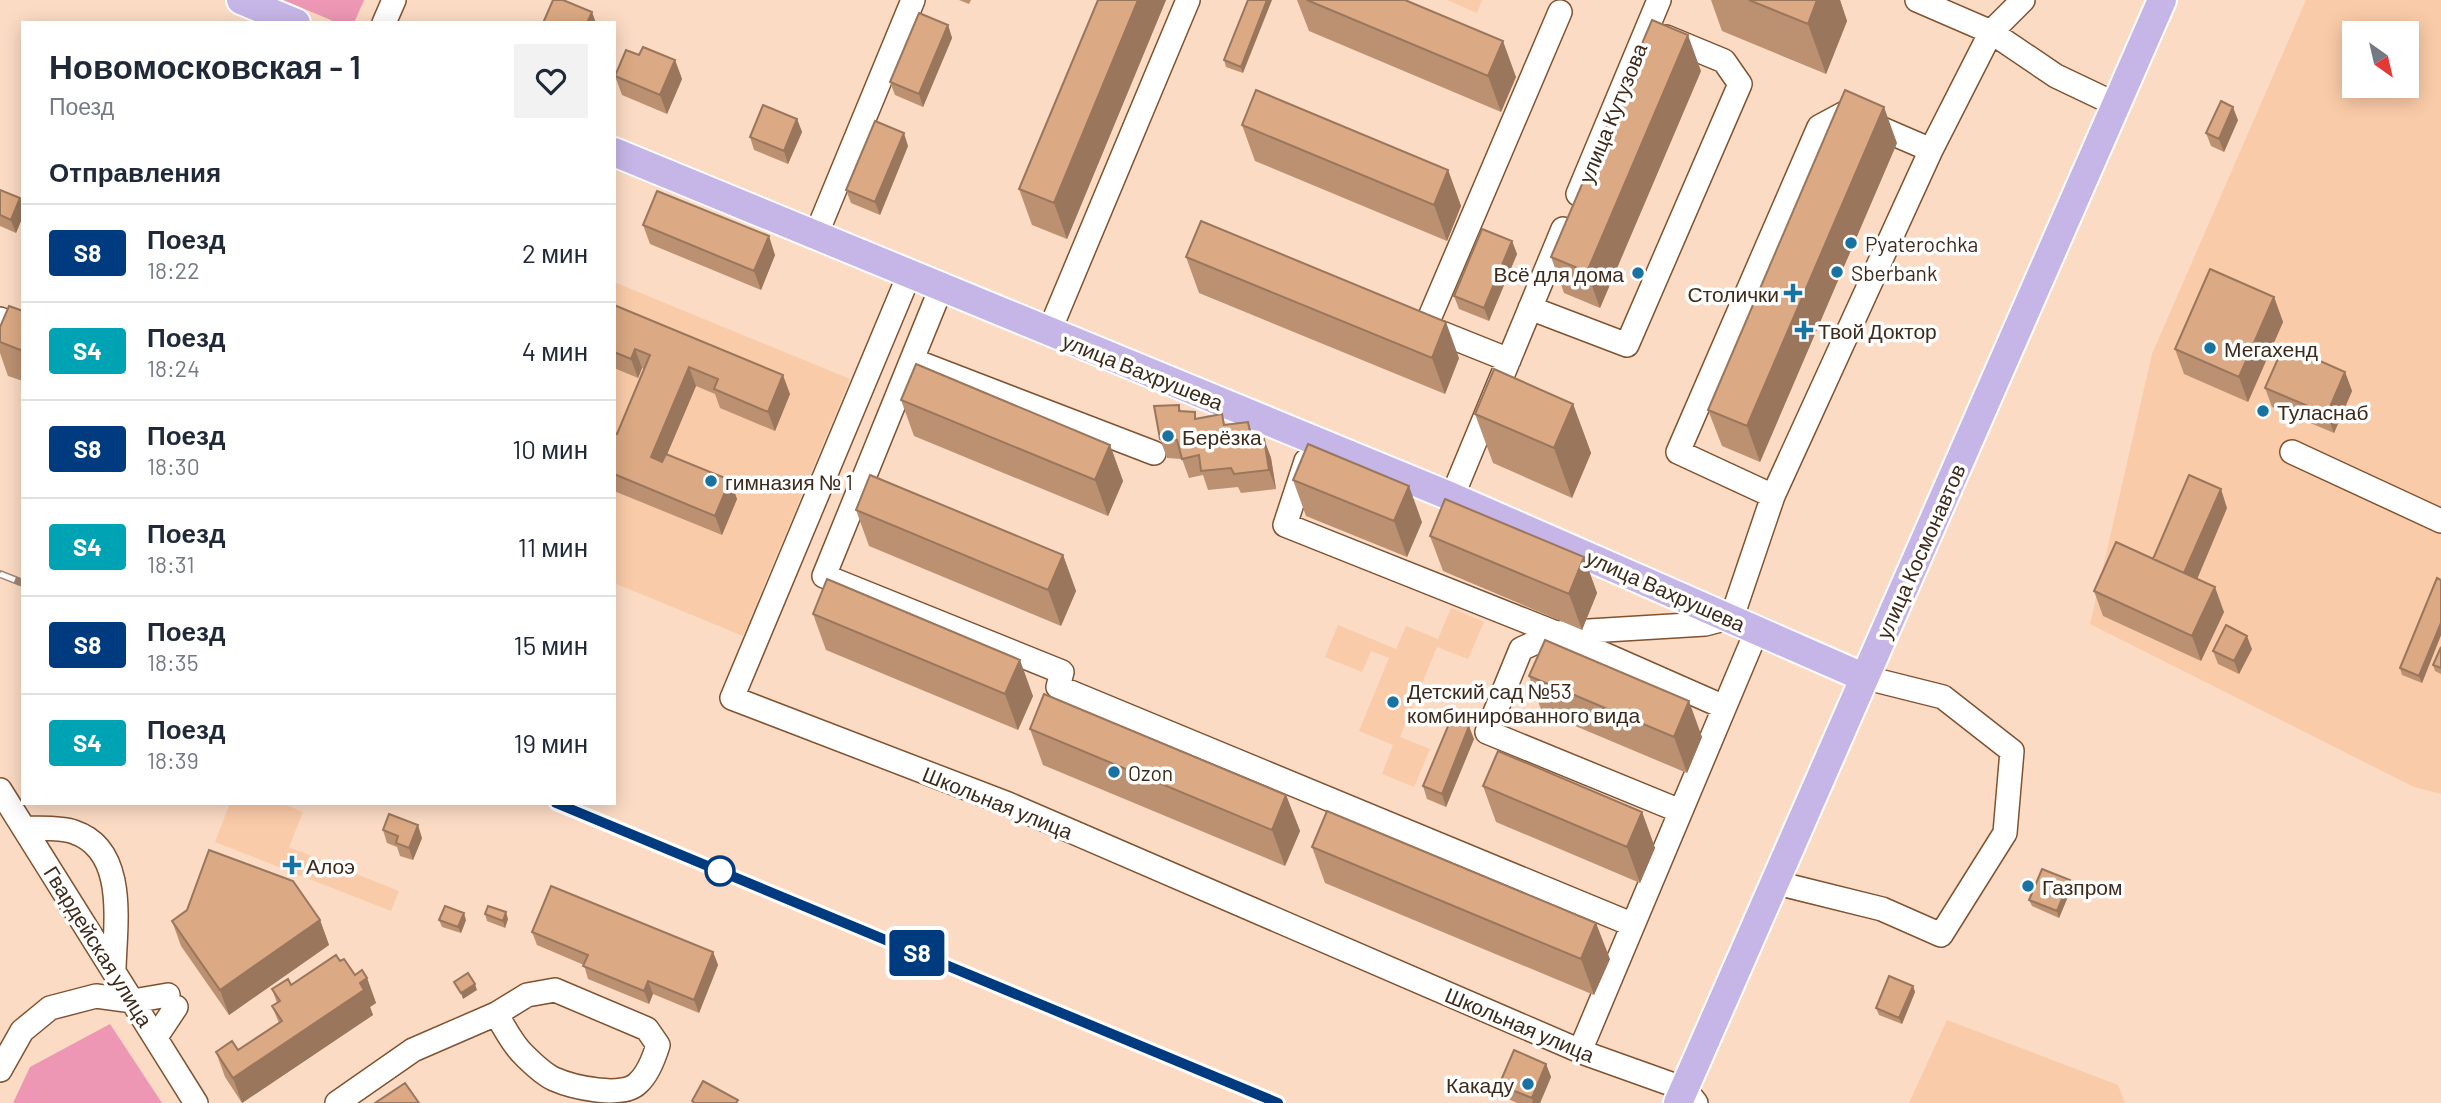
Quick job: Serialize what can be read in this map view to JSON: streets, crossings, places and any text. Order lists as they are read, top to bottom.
{
  "streets": {
    "main road": ["улица Вахрушева", "улица Космонавтов"],
    "street": ["улица Кутузова", "Школьная улица", "Гвардейская улица"]
  },
  "crossings": [
    ["улица Кутузова", "улица Вахрушева"],
    ["улица Вахрушева", "улица Космонавтов"],
    ["улица Вахрушева", "Школьная улица"],
    ["улица Космонавтов", "Школьная улица"]
  ],
  "places": {
    "other": [
      "Pyaterochka",
      "Sberbank",
      "Всё для дома",
      "Мегахенд",
      "Туласнаб",
      "Берёзка",
      "гимназия № 1",
      "Детский сад №53 комбинированного вида",
      "Ozon",
      "Газпром",
      "Какаду"
    ],
    "health": ["Столички", "Твой Доктор", "Алоэ"]
  },
  "north": "bottom right",
  "page": {
    "on_map": "S8",
    "heading": [
      ["Новомосковская - 1", "Поезд"],
      "Отправления"
    ],
    "list": [
      {
        "mark": "S8",
        "name": "Поезд",
        "note": "18:22",
        "value": "2 мин"
      },
      {
        "mark": "S4",
        "name": "Поезд",
        "note": "18:24",
        "value": "4 мин"
      },
      {
        "mark": "S8",
        "name": "Поезд",
        "note": "18:30",
        "value": "10 мин"
      },
      {
        "mark": "S4",
        "name": "Поезд",
        "note": "18:31",
        "value": "11 мин"
      },
      {
        "mark": "S8",
        "name": "Поезд",
        "note": "18:35",
        "value": "15 мин"
      },
      {
        "mark": "S4",
        "name": "Поезд",
        "note": "18:39",
        "value": "19 мин"
      }
    ]
  }
}
